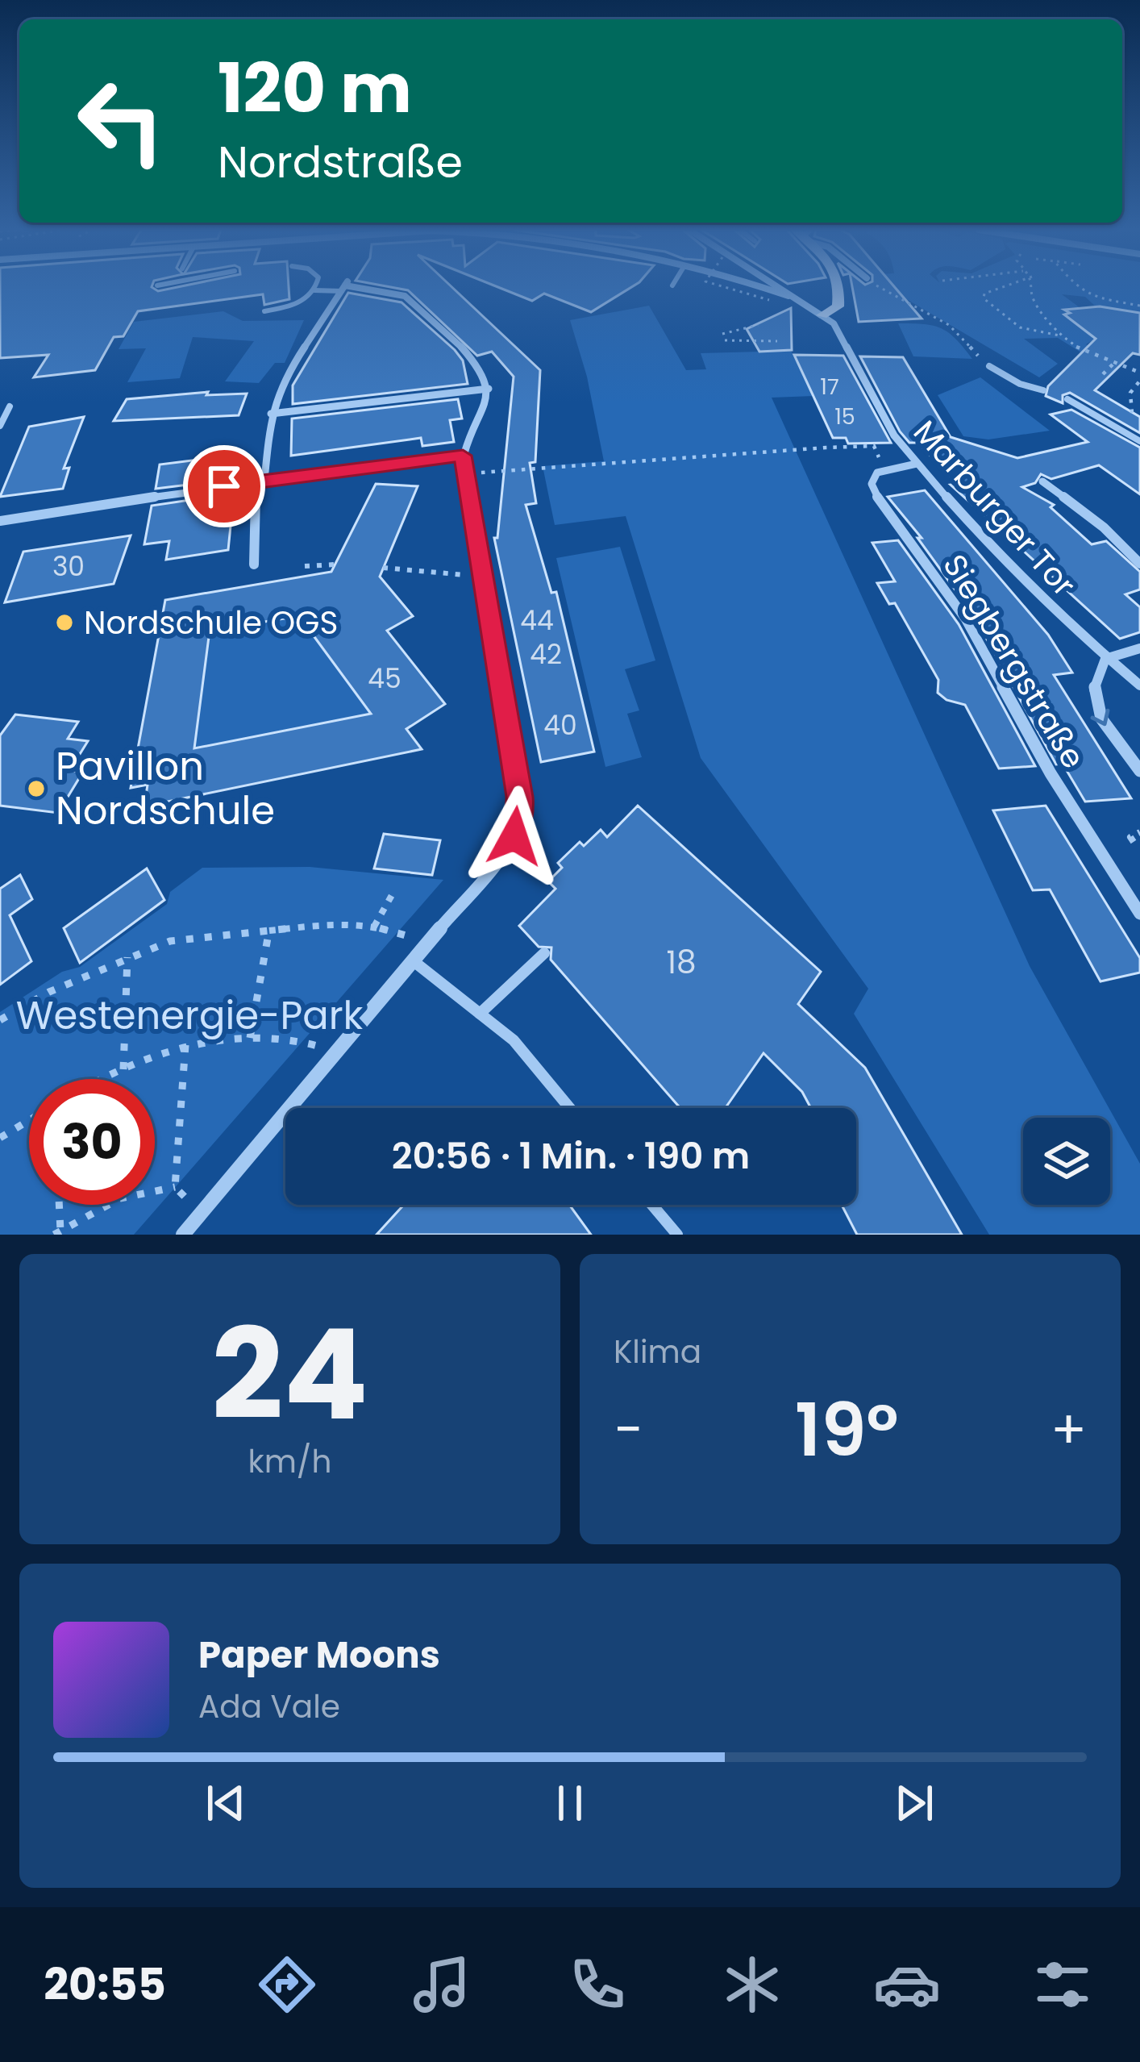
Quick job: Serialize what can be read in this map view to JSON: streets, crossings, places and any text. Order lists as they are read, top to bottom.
{
  "streets": {
    "street": ["Marburger Tor", "Siegbergstraße"]
  },
  "parks": ["Westenergie-Park"],
  "places": ["Nordschule OGS", "Pavillon Nordschule"],
  "house_numbers": [
    "17",
    "15",
    "30",
    "44",
    "42",
    "45",
    "40",
    "18"
  ],
  "page": {
    "turn": ["120 m", "Nordstraße"],
    "limit": "30",
    "trip": "20:56 · 1 Min. · 190 m",
    "tile": [
      ["24", "km/h"],
      "Klima"
    ],
    "heat": ["−", "19°", "+"],
    "song": ["Paper Moons", "Ada Vale"],
    "tabs": "20:55"
  }
}
